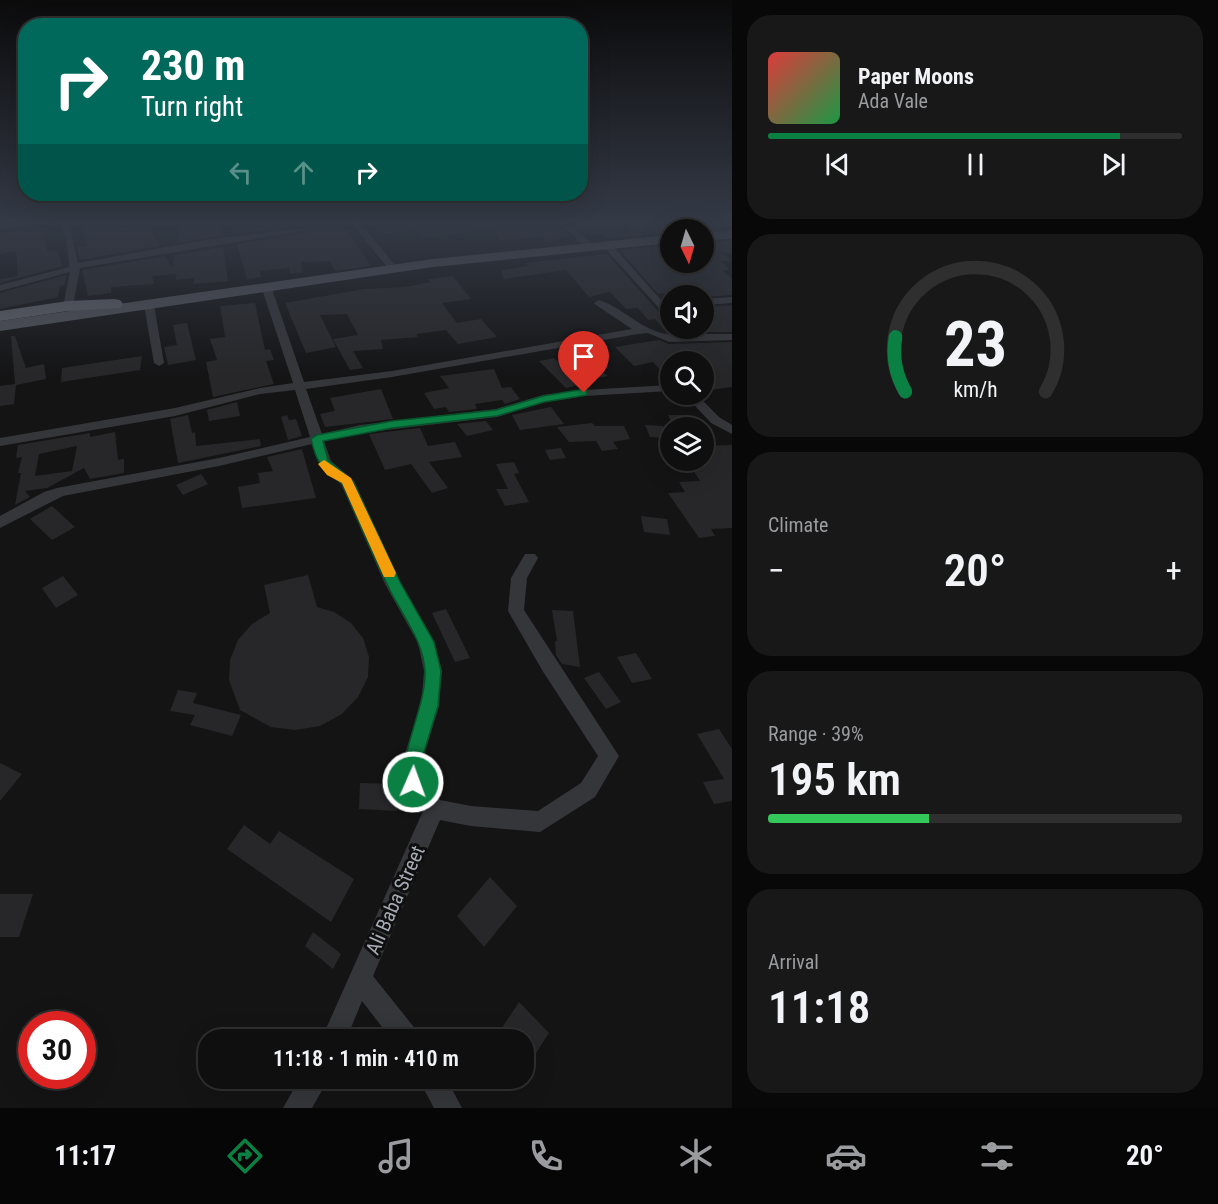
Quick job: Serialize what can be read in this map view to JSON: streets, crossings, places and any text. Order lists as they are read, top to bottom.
{
  "streets": {
    "street": ["Ali Baba Street"]
  },
  "north": "bottom",
  "page": {
    "turn": ["230 m", "Turn right"],
    "song": ["Paper Moons", "Ada Vale"],
    "tile": [
      "Climate",
      ["Range · 39%", "195 km"],
      ["Arrival", "11:18"]
    ],
    "heat": ["−", "20°", "+"],
    "limit": "30",
    "trip": "11:18 · 1 min · 410 m",
    "tabs": ["11:17", "20°"],
    "gauge": ["23", "km/h"]
  }
}
